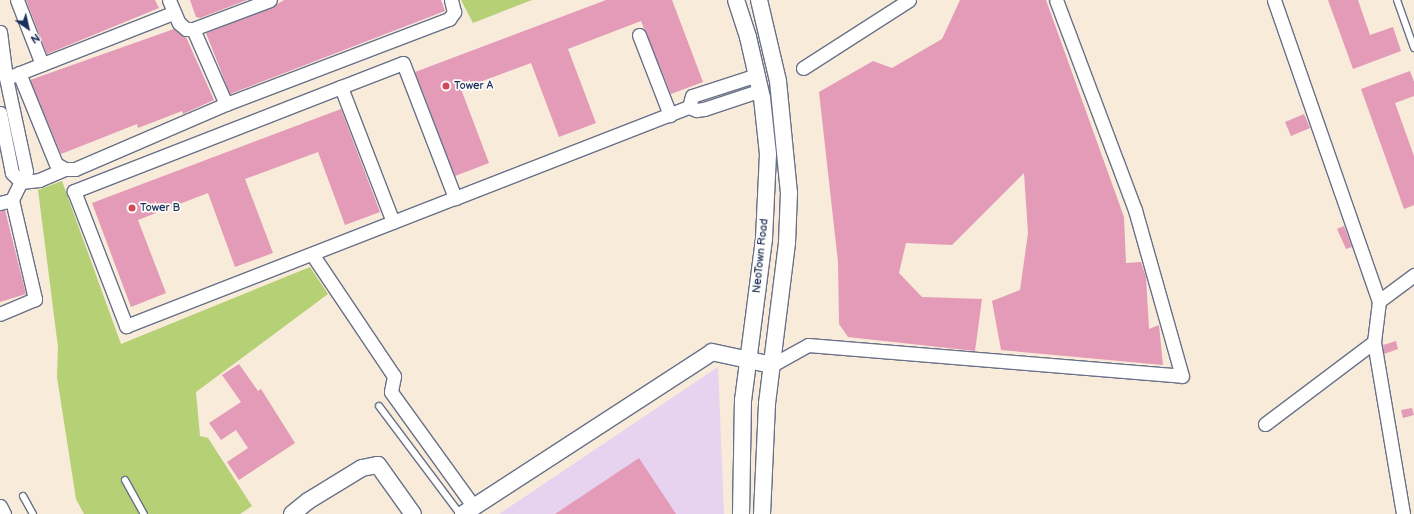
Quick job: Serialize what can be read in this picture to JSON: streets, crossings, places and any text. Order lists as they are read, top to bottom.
{
  "streets": {
    "street": ["NeoTown Road"]
  },
  "places": ["Tower A", "Tower B"],
  "north": "bottom right"
}
